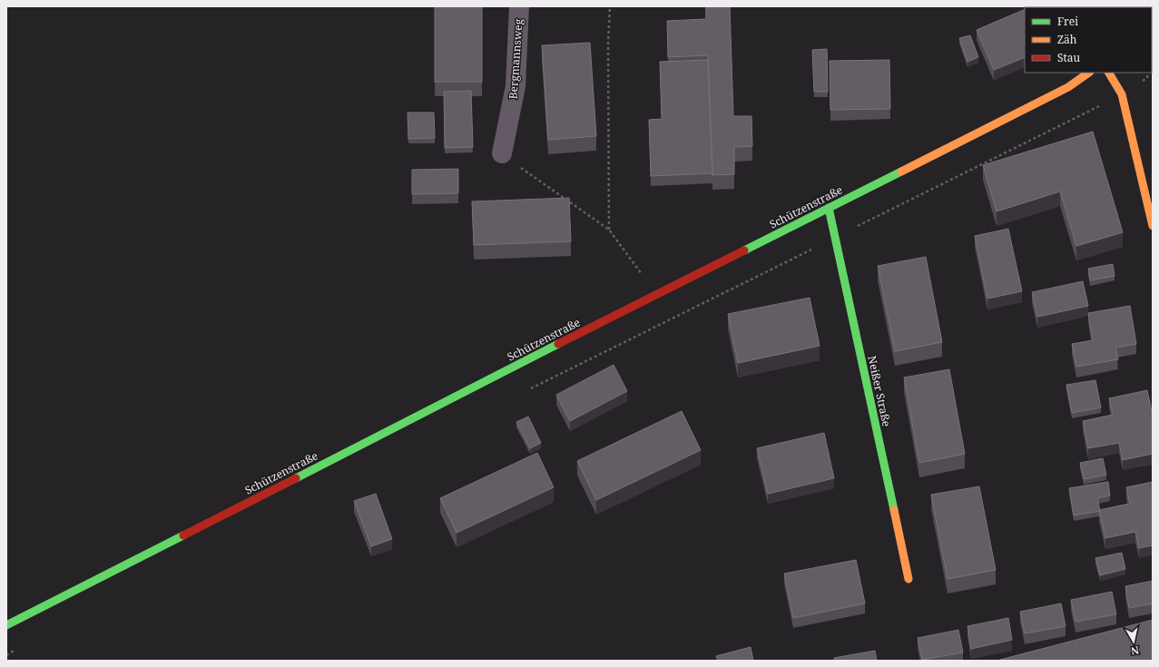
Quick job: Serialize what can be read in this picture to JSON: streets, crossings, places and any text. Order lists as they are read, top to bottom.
{
  "streets": {
    "street": ["Bergmannsweg", "Schützenstraße", "Neißer Straße"]
  },
  "crossings": [
    ["Schützenstraße", "Neißer Straße"]
  ],
  "legend": ["Frei", "Zäh", "Stau"],
  "north": "bottom"
}
